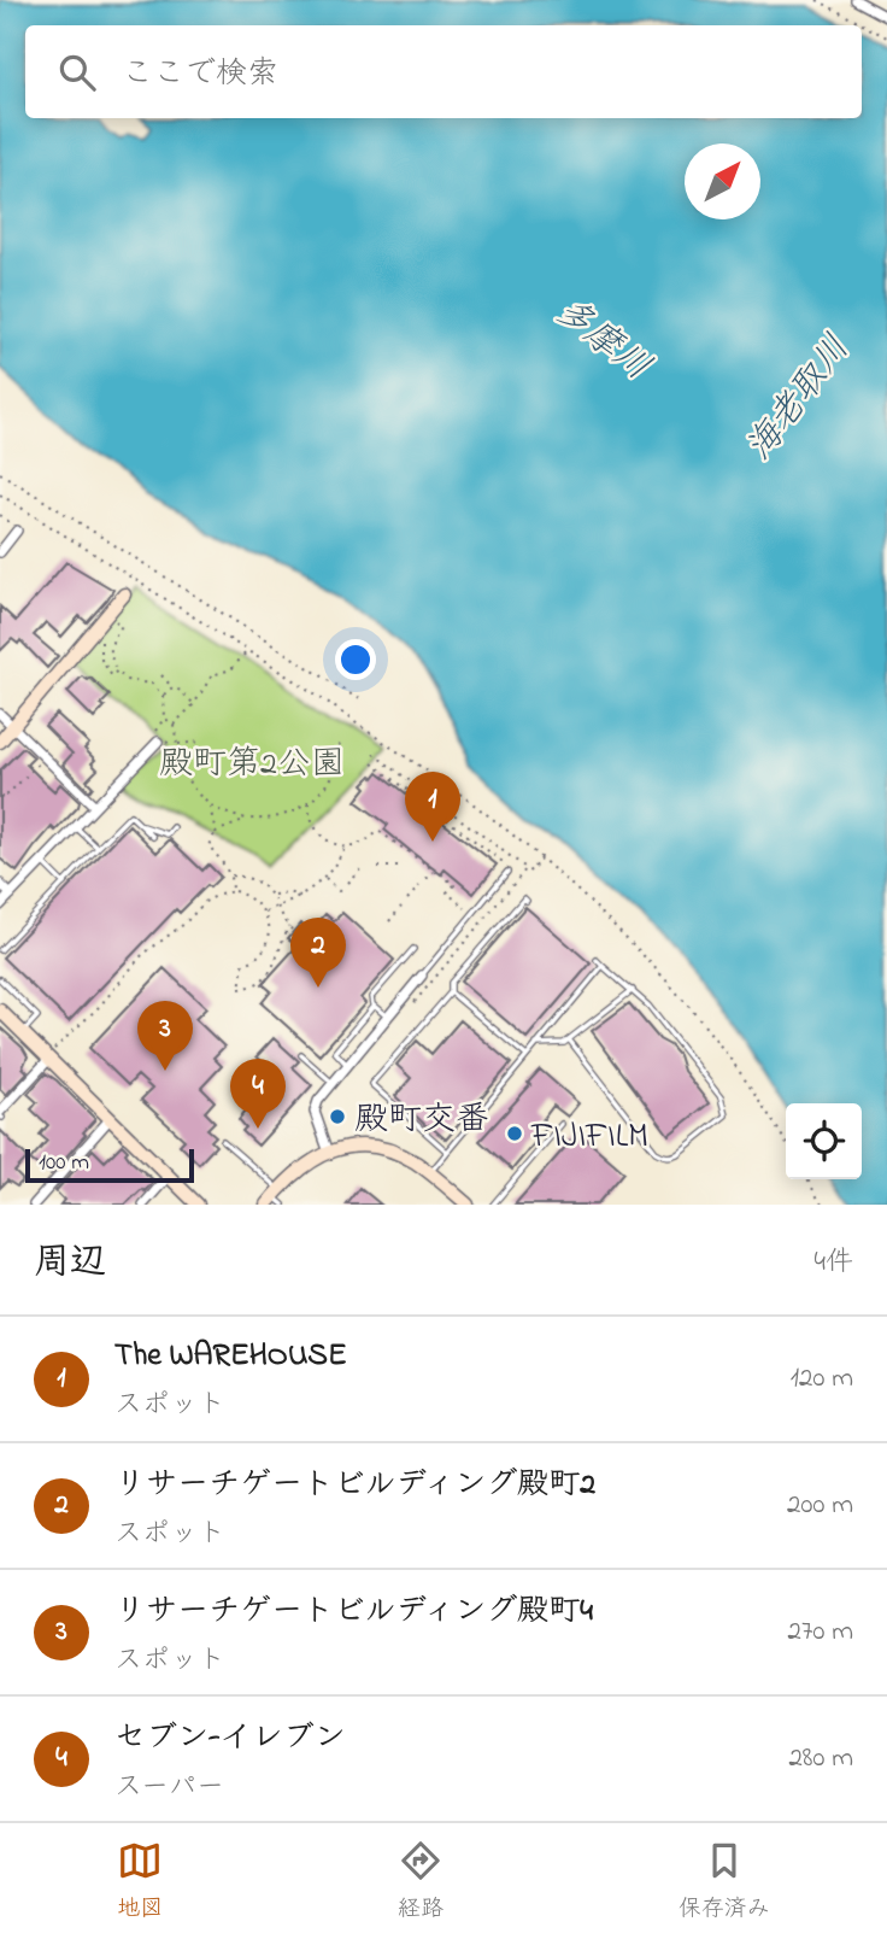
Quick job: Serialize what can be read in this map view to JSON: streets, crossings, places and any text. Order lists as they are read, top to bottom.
{
  "water": ["多摩川", "海老取川"],
  "parks": ["殿町第2公園"],
  "places": ["殿町交番", "FIJIFILM"],
  "scale_bar": "100 m",
  "north": "top right",
  "page": {
    "search": "ここで検索",
    "pins": [
      "1",
      "2",
      "3",
      "4"
    ],
    "scale": "100 m",
    "heading": ["周辺", "4件"],
    "list": [
      {
        "mark": "1",
        "name": "The WAREHOUSE",
        "note": "スポット",
        "value": "120 m"
      },
      {
        "mark": "2",
        "name": "リサーチゲートビルディング殿町2",
        "note": "スポット",
        "value": "200 m"
      },
      {
        "mark": "3",
        "name": "リサーチゲートビルディング殿町4",
        "note": "スポット",
        "value": "270 m"
      },
      {
        "mark": "4",
        "name": "セブン-イレブン",
        "note": "スーパー",
        "value": "280 m"
      }
    ],
    "nav": ["地図", "経路", "保存済み"]
  }
}
